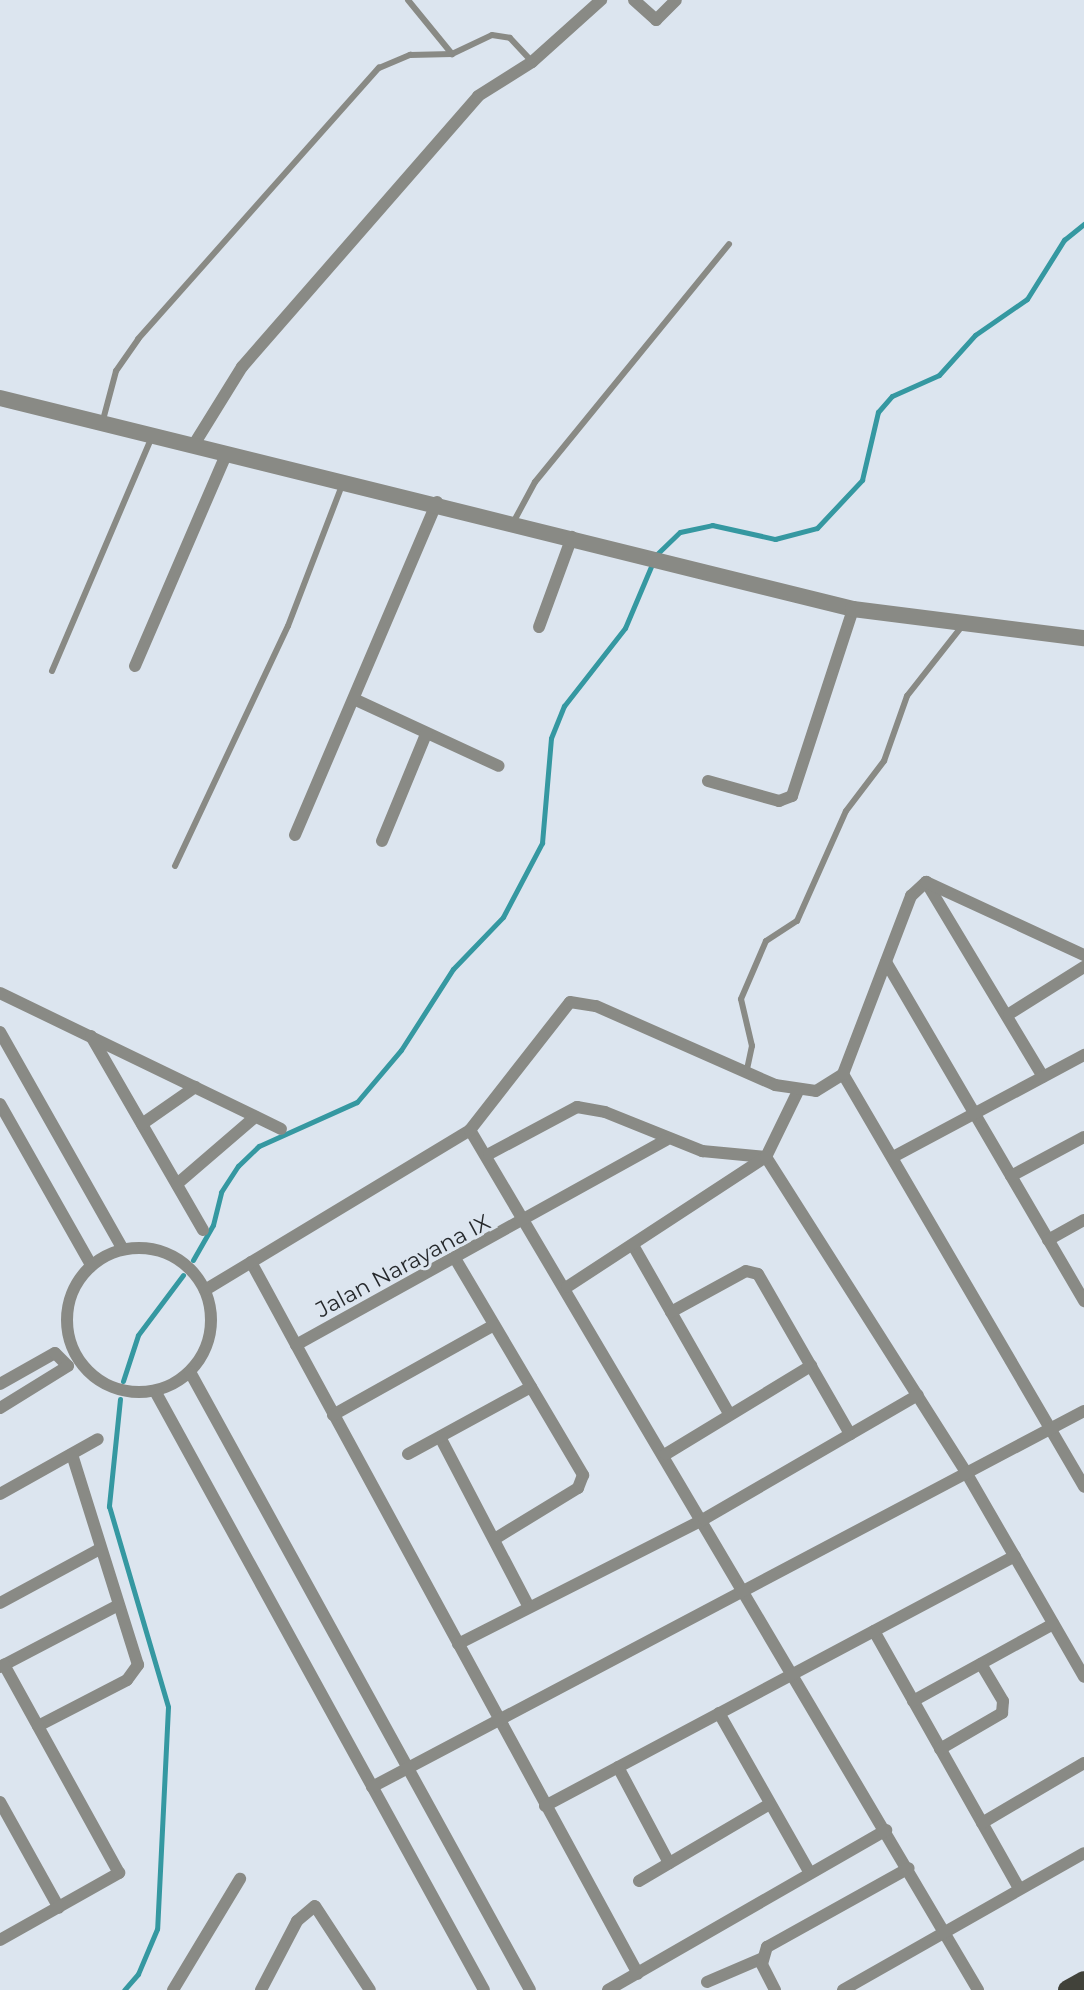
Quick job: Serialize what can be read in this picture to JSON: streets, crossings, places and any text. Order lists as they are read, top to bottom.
{
  "streets": {
    "street": ["Jalan Narayana IX"]
  }
}
